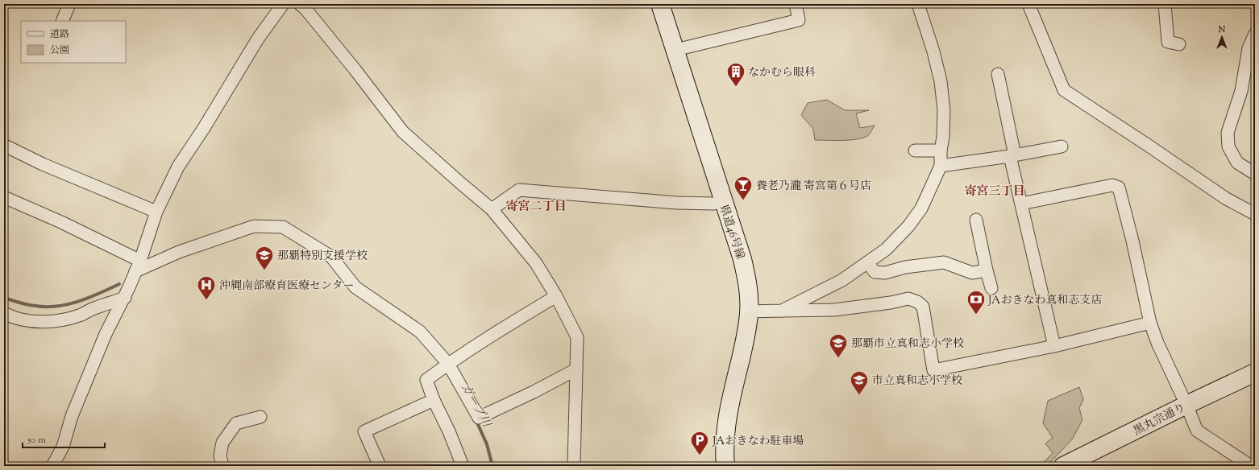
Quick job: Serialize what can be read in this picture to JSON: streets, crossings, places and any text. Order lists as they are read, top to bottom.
{
  "streets": {
    "main road": ["県道46号線", "黒丸宗通り"]
  },
  "districts": ["寄宮三丁目", "寄宮二丁目"],
  "water": ["ガーブ川"],
  "places": {
    "building": ["なかむら眼科"],
    "bar": ["養老乃瀧 寄宮第６号店"],
    "school or university": ["那覇特別支援学校", "那覇市立真和志小学校", "市立真和志小学校"],
    "hospital": ["沖縄南部療育医療センター"],
    "bank": ["JAおきなわ真和志支店"],
    "parking": ["JAおきなわ駐車場"]
  },
  "legend": ["道路", "公園"],
  "scale_bar": "50 m",
  "north": "top"
}
